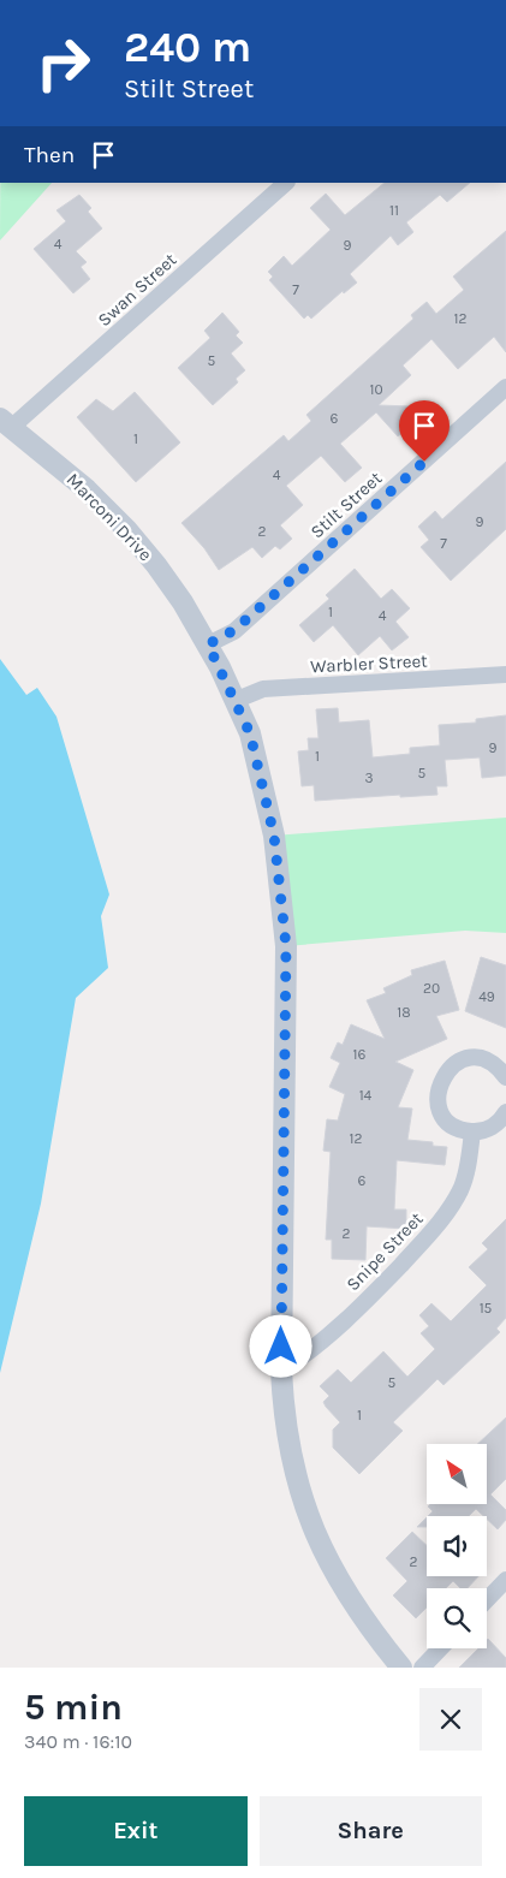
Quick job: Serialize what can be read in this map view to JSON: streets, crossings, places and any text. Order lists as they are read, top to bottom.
{
  "streets": {
    "street": [
      "Swan Street",
      "Stilt Street",
      "Marconi Drive",
      "Warbler Street",
      "Snipe Street"
    ]
  },
  "crossings": [
    ["Swan Street", "Marconi Drive"],
    ["Stilt Street", "Marconi Drive"],
    ["Marconi Drive", "Warbler Street"],
    ["Marconi Drive", "Snipe Street"]
  ],
  "house_numbers": [
    "11",
    "4",
    "9",
    "7",
    "12",
    "5",
    "10",
    "6",
    "1",
    "4",
    "9",
    "2",
    "7",
    "1",
    "4",
    "9",
    "1",
    "5",
    "3",
    "20",
    "49",
    "18",
    "16",
    "14",
    "12",
    "6",
    "2",
    "15",
    "5",
    "1",
    "2"
  ],
  "north": "top left",
  "page": {
    "turn": ["240 m", "Stilt Street"],
    "then": "Then",
    "heading": ["5 min", "340 m · 16:10"],
    "buttons": ["Exit", "Share"]
  }
}
